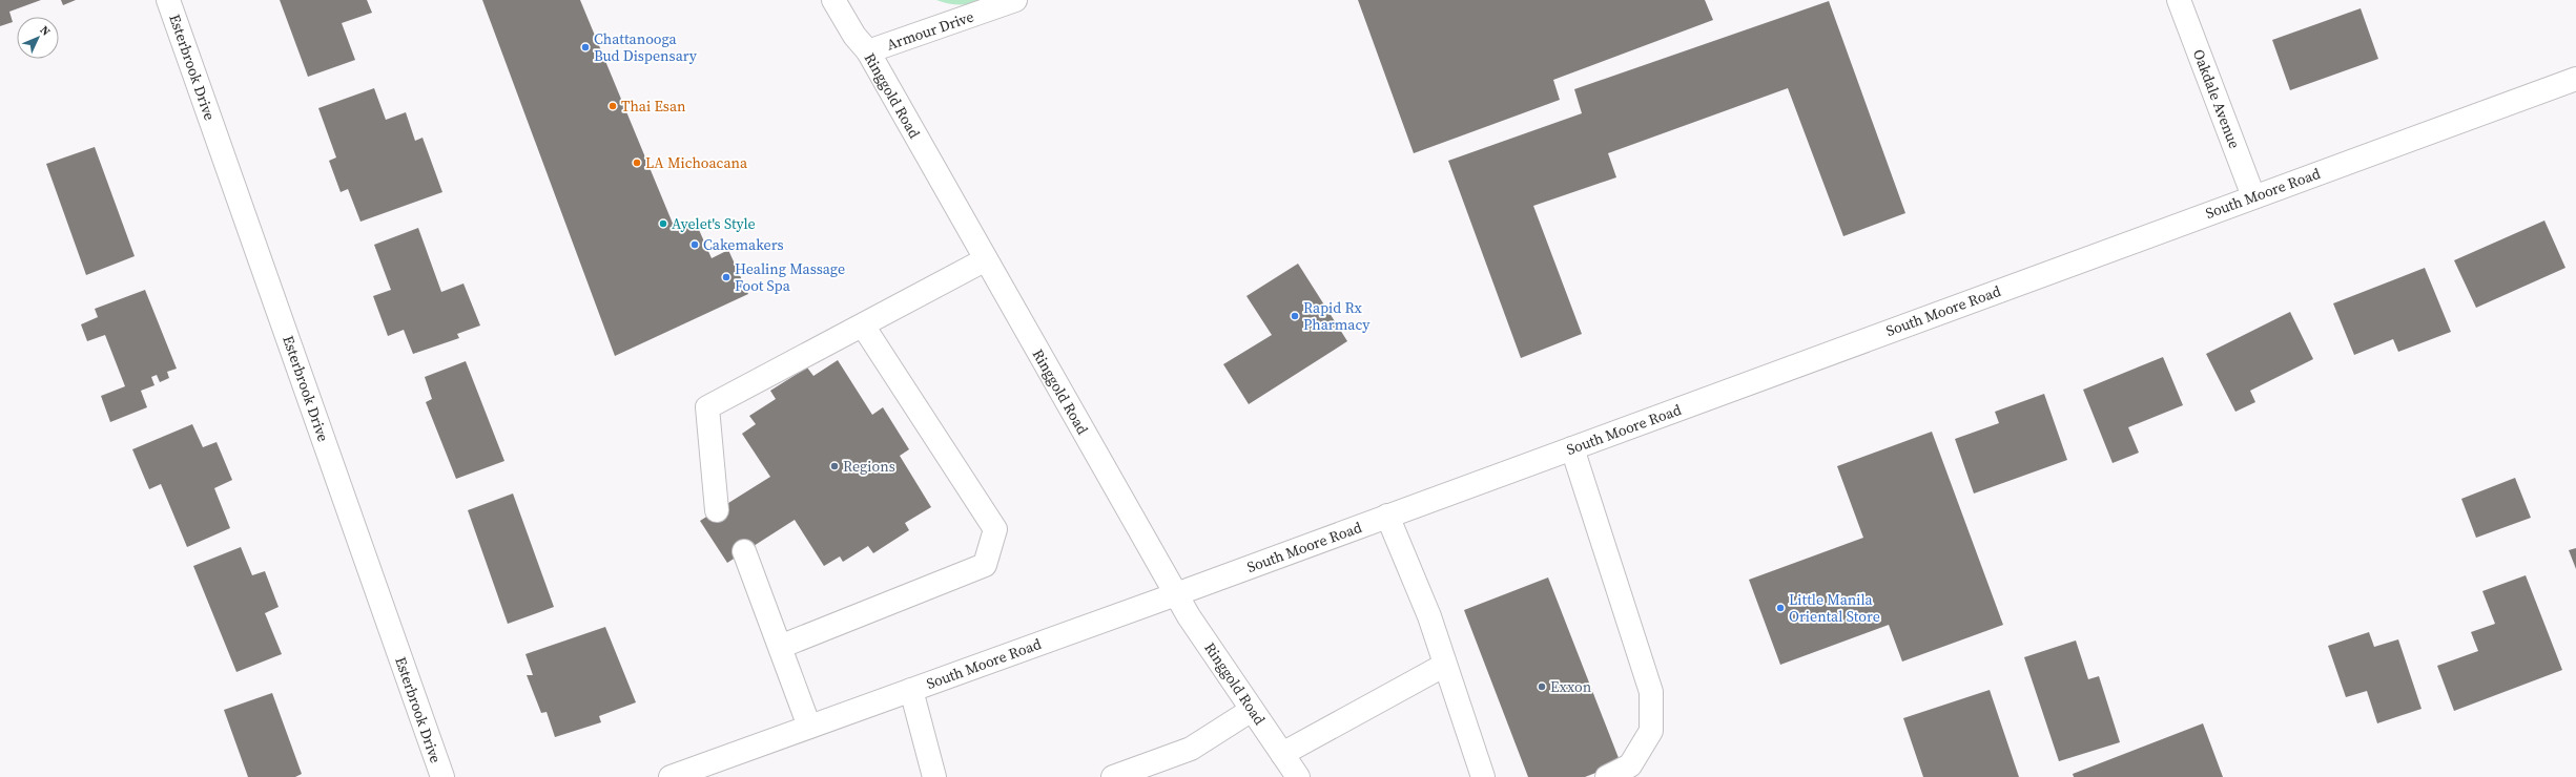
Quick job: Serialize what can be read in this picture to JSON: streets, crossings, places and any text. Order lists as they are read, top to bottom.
{
  "streets": {
    "main road": [
      "Armour Drive",
      "Esterbrook Drive",
      "Ringgold Road",
      "Oakdale Avenue",
      "South Moore Road"
    ]
  },
  "crossings": [
    ["Armour Drive", "Ringgold Road"],
    ["Ringgold Road", "South Moore Road"],
    ["Oakdale Avenue", "South Moore Road"]
  ],
  "places": [
    "Chattanooga Bud Dispensary",
    "Thai Esan",
    "LA Michoacana",
    "Ayelet's Style",
    "Cakemakers",
    "Healing Massage Foot Spa",
    "Rapid Rx Pharmacy",
    "Regions",
    "Little Manila Oriental Store",
    "Exxon"
  ],
  "north": "top right"
}
